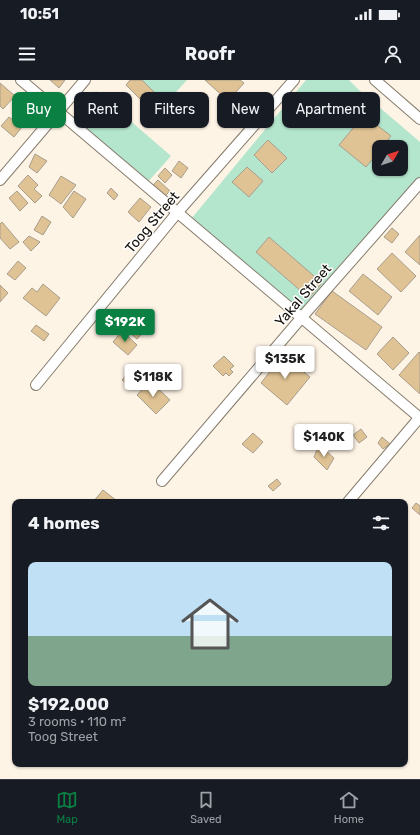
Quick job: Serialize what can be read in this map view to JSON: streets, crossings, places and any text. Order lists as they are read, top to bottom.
{
  "streets": {
    "street": ["Toog Street", "Yakal Street"]
  },
  "north": "top right",
  "page": {
    "status": "10:51",
    "header": "Roofr",
    "chip": [
      "Buy",
      "Rent",
      "Filters",
      "New",
      "Apartment"
    ],
    "price": [
      "$192K",
      "$135K",
      "$118K",
      "$140K"
    ],
    "heading": "4 homes",
    "list": [
      {
        "name": "$192,000",
        "note": "3 rooms · 110 m² · Toog Street"
      }
    ],
    "tabs": ["Map", "Saved", "Home"]
  }
}
